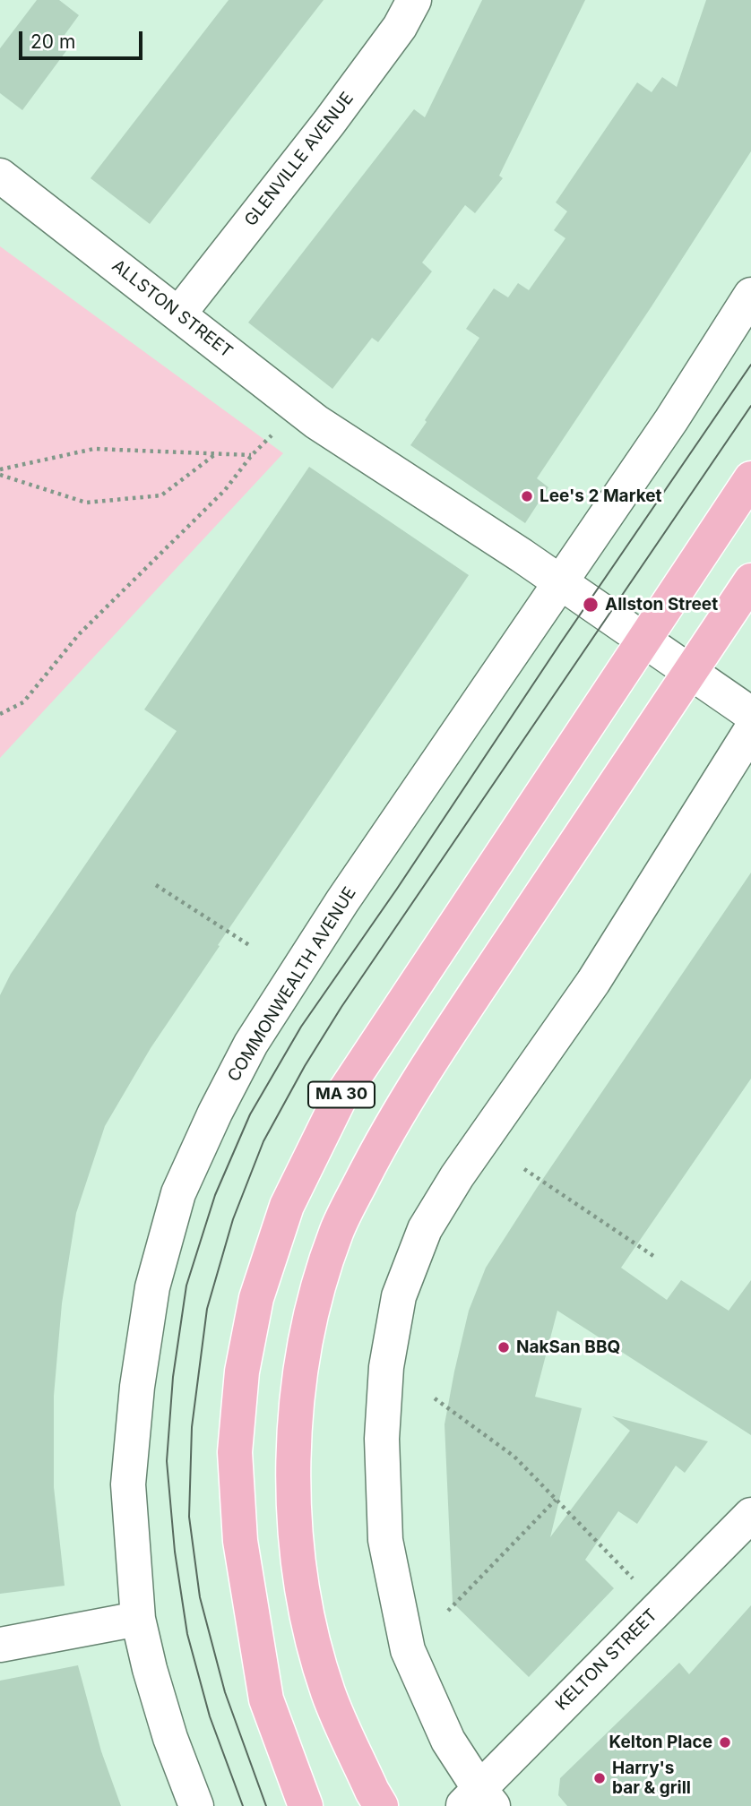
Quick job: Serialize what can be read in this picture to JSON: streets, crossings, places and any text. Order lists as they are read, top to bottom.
{
  "streets": {
    "main road": ["MA 30"],
    "street": [
      "GLENVILLE AVENUE",
      "ALLSTON STREET",
      "COMMONWEALTH AVENUE",
      "KELTON STREET"
    ]
  },
  "crossings": [
    ["GLENVILLE AVENUE", "ALLSTON STREET"],
    ["ALLSTON STREET", "COMMONWEALTH AVENUE"],
    ["ALLSTON STREET", "MA 30"]
  ],
  "places": [
    "Lee's 2 Market",
    "Allston Street",
    "NakSan BBQ",
    "Kelton Place",
    "Harry's bar & grill"
  ],
  "scale_bar": "20 m"
}
